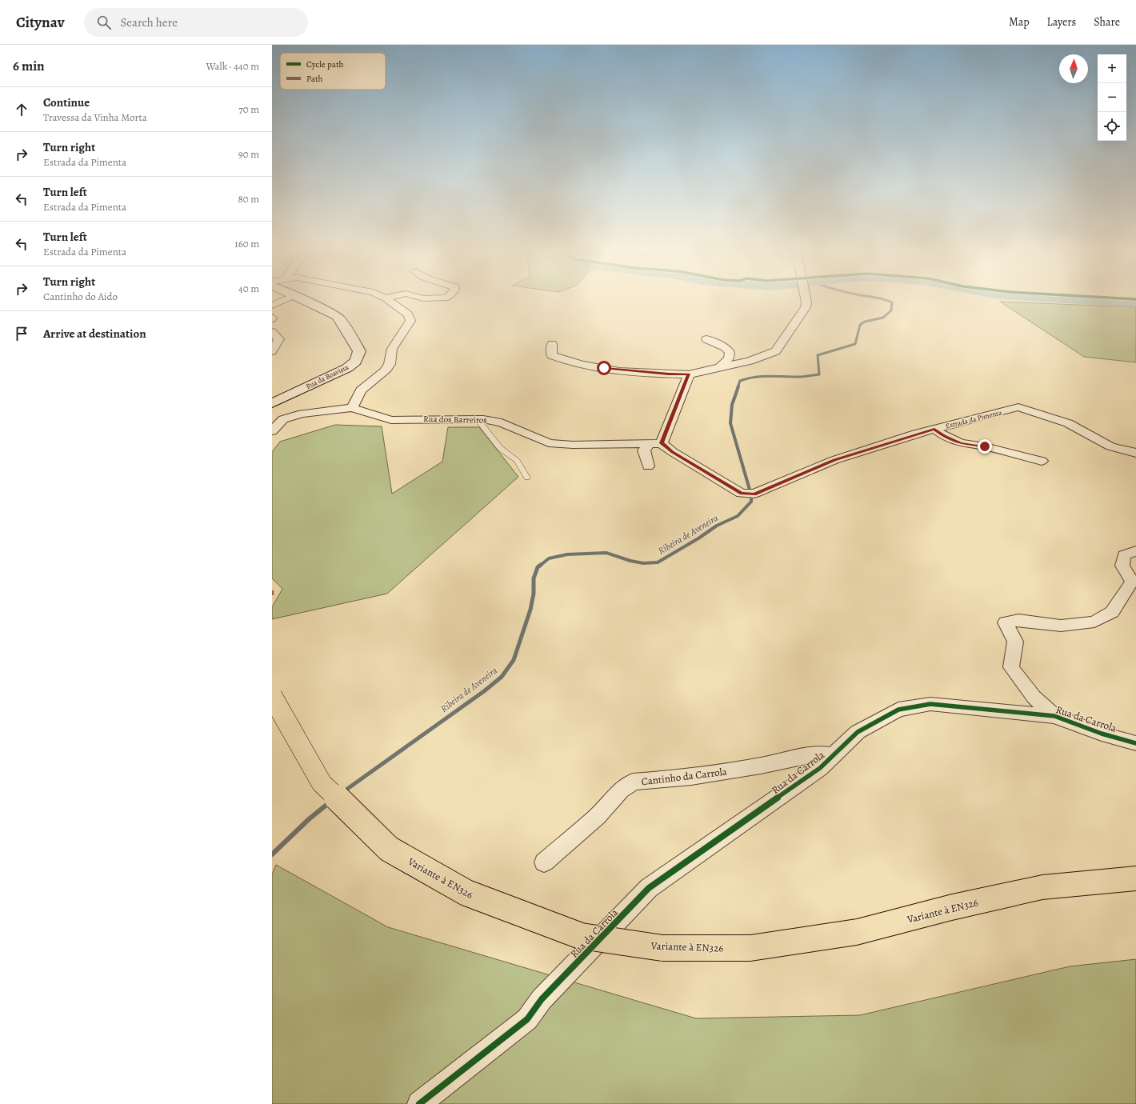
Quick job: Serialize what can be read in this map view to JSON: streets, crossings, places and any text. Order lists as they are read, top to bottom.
{
  "streets": {
    "main road": ["Variante à EN326"],
    "street": [
      "Rua da Boavista",
      "Rua dos Barreiros",
      "Estrada da Pimenta",
      "Rua da Carrola",
      "Cantinho da Carrola"
    ]
  },
  "crossings": [
    ["Rua dos Barreiros", "Estrada da Pimenta"],
    ["Rua da Carrola", "Cantinho da Carrola"]
  ],
  "water": ["Ribeira de Aveneira"],
  "legend": ["Cycle path", "Path"],
  "north": "top",
  "page": {
    "header": "Citynav",
    "search": "Search here",
    "nav": ["Map", "Layers", "Share"],
    "heading": ["6 min", "Walk · 440 m"],
    "map_buttons": ["+", "−"],
    "list": [
      ["Continue", "Travessa da Vinha Morta", "70 m"],
      ["Turn right", "Estrada da Pimenta", "90 m"],
      ["Turn left", "Estrada da Pimenta", "80 m"],
      ["Turn left", "Estrada da Pimenta", "160 m"],
      ["Turn right", "Cantinho do Aido", "40 m"],
      "Arrive at destination"
    ]
  }
}
